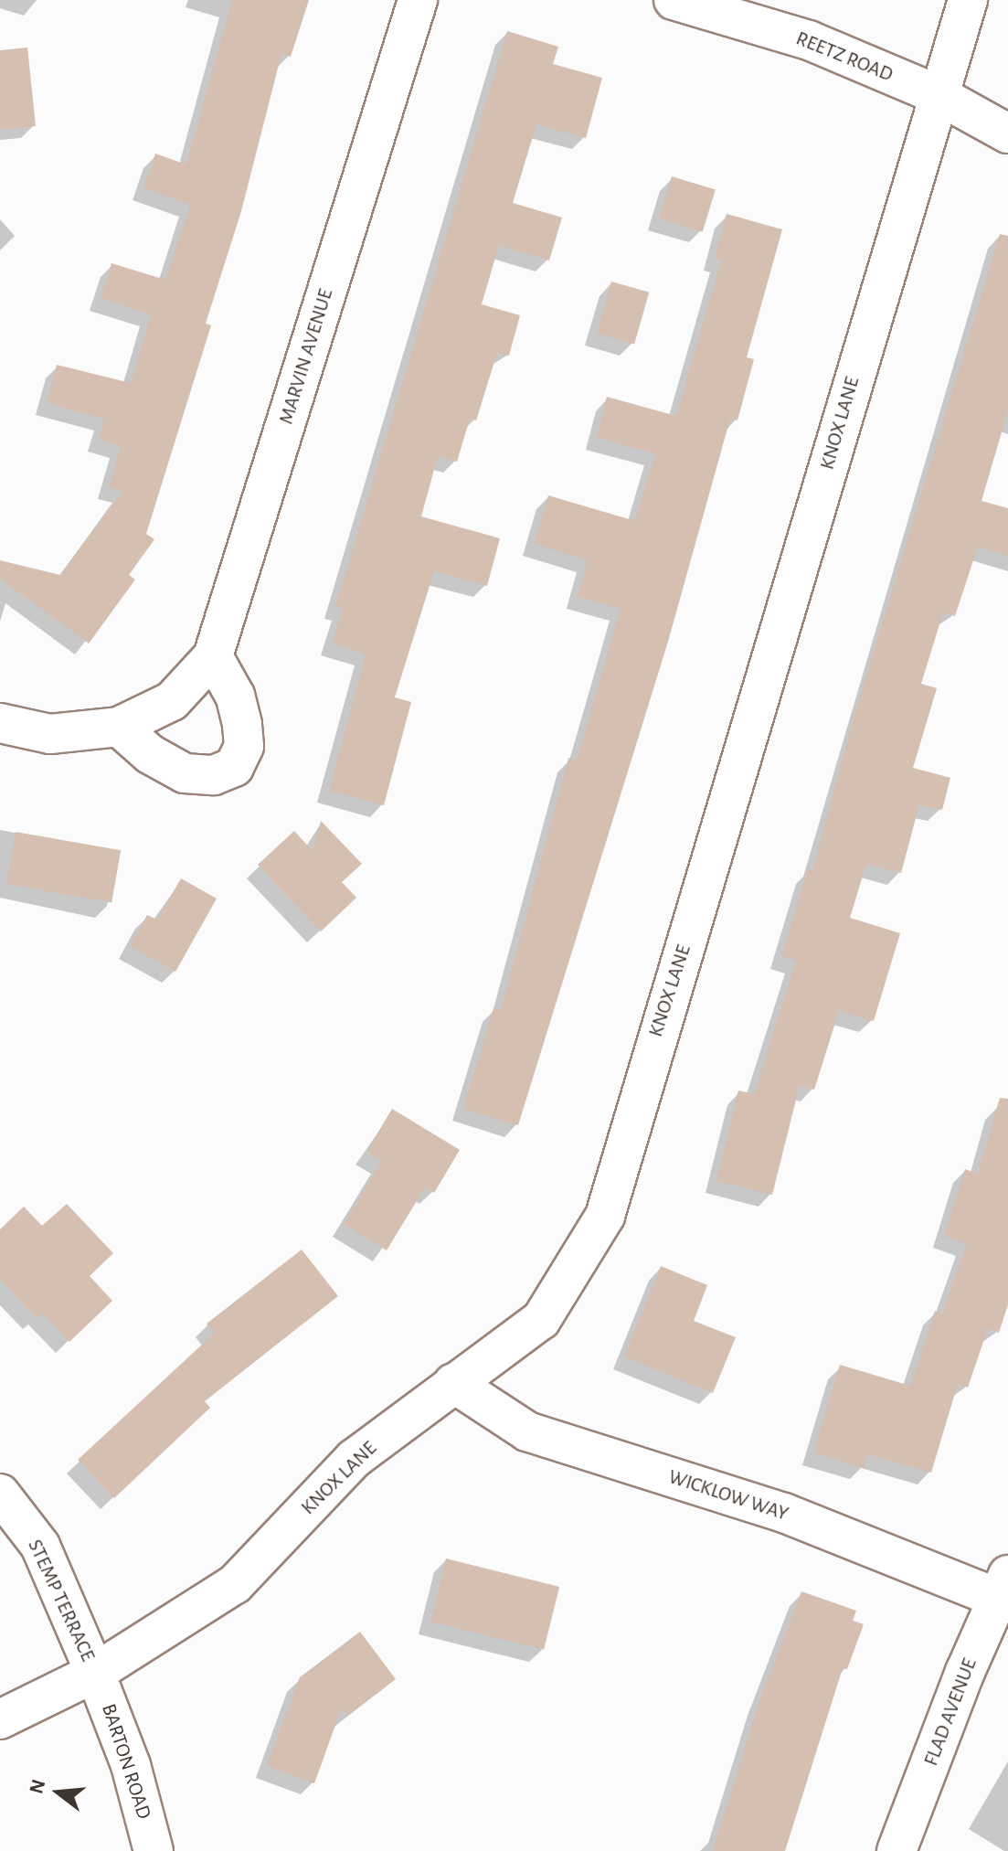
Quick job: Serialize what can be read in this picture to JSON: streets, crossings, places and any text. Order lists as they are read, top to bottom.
{
  "streets": {
    "street": [
      "REETZ ROAD",
      "MARVIN AVENUE",
      "KNOX LANE",
      "WICKLOW WAY",
      "STEMP TERRACE",
      "FLAD AVENUE",
      "BARTON ROAD"
    ]
  },
  "crossings": [
    ["REETZ ROAD", "KNOX LANE"],
    ["KNOX LANE", "WICKLOW WAY"],
    ["KNOX LANE", "STEMP TERRACE"],
    ["KNOX LANE", "BARTON ROAD"],
    ["WICKLOW WAY", "FLAD AVENUE"],
    ["STEMP TERRACE", "BARTON ROAD"]
  ],
  "north": "left"
}
